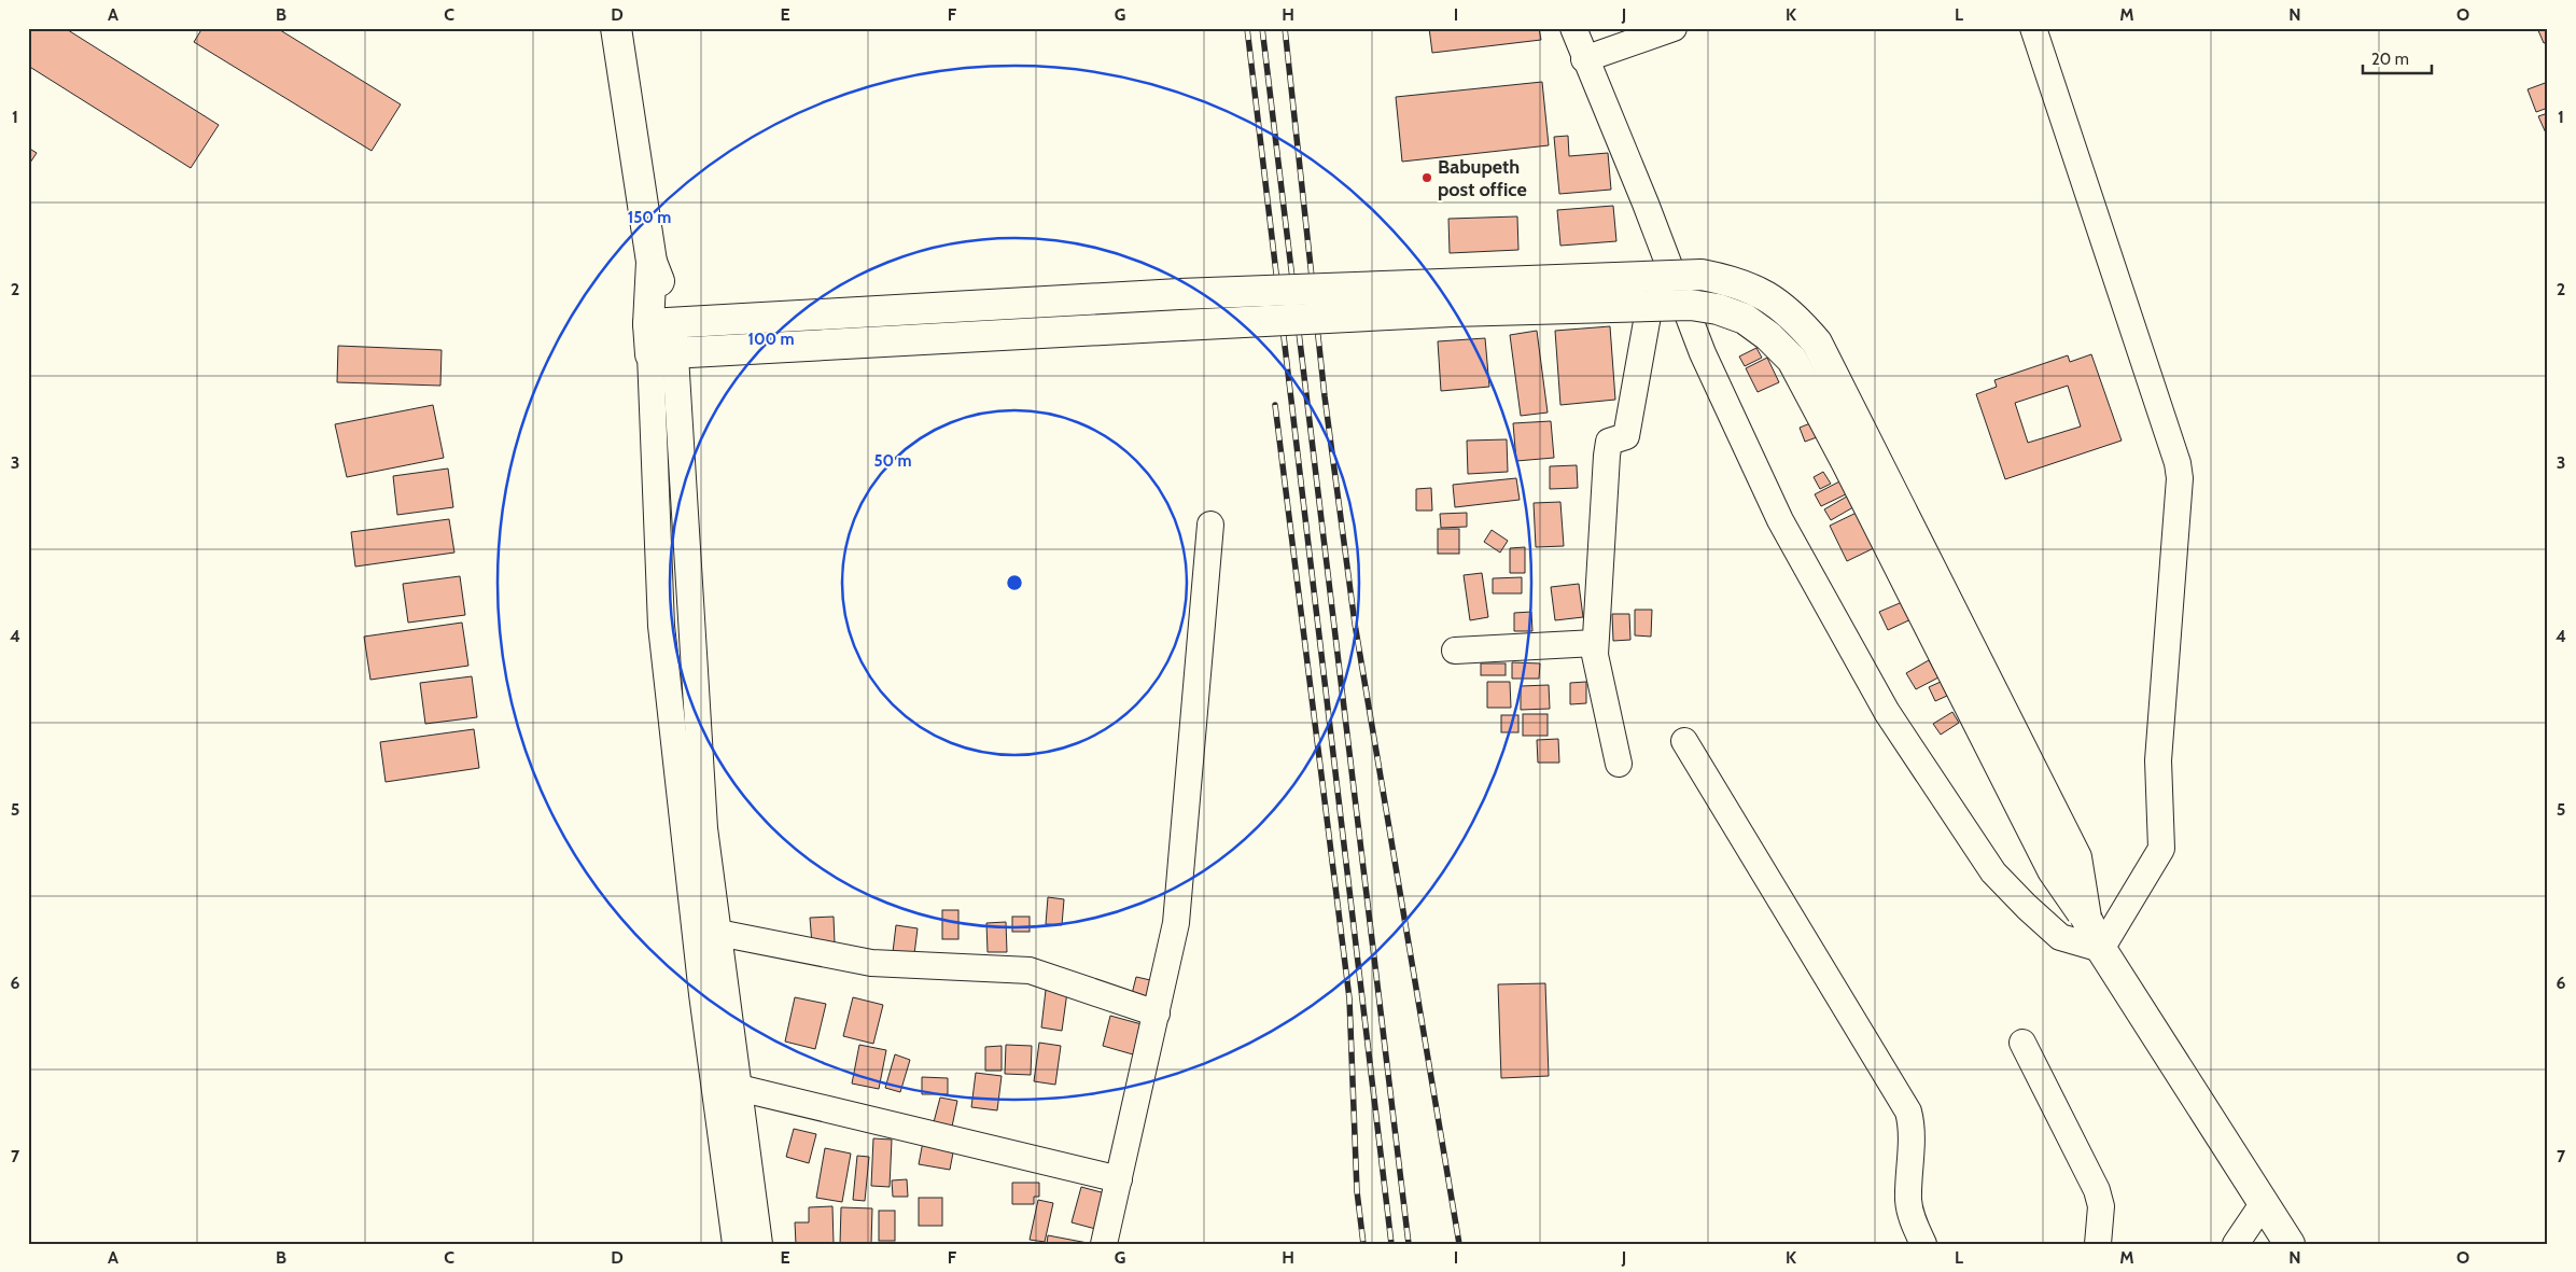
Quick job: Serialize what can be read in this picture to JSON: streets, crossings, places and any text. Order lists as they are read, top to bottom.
{
  "places": ["Babupeth post office"],
  "scale_bar": "20 m",
  "grid": {
    "columns": [
      "A",
      "B",
      "C",
      "D",
      "E",
      "F",
      "G",
      "H",
      "I",
      "J",
      "K",
      "L",
      "M",
      "N",
      "O"
    ],
    "rows": [
      "1",
      "2",
      "3",
      "4",
      "5",
      "6",
      "7"
    ]
  },
  "rings": ["150 m", "100 m", "50 m"]
}
